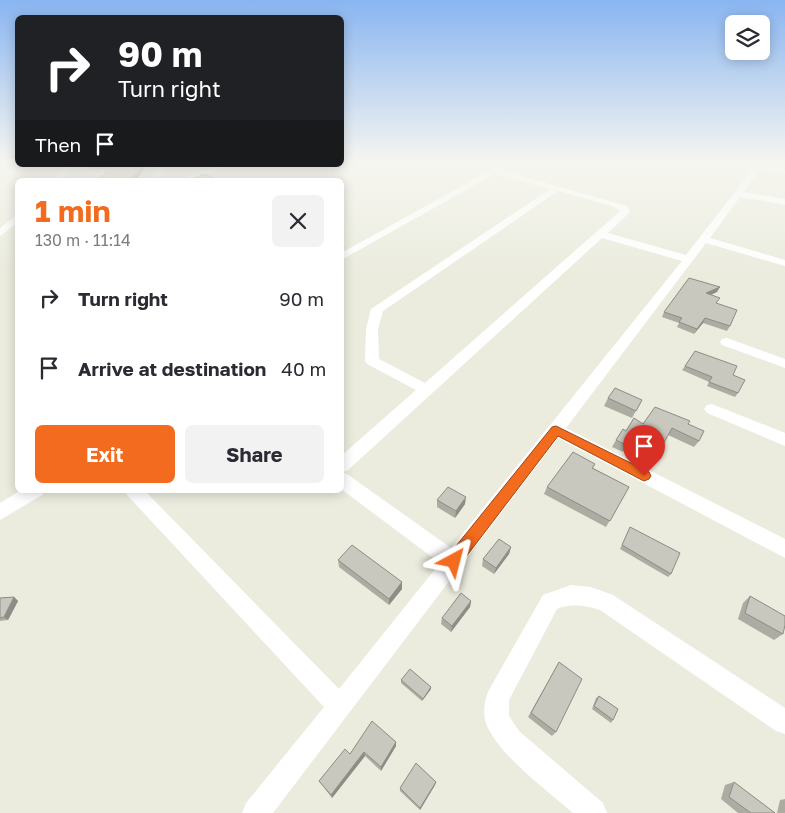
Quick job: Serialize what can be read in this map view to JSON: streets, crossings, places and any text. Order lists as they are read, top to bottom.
{
  "page": {
    "turn": ["90 m", "Turn right"],
    "then": "Then",
    "heading": ["1 min", "130 m · 11:14"],
    "list": [
      {
        "name": "Turn right",
        "value": "90 m"
      },
      {
        "name": "Arrive at destination",
        "value": "40 m"
      }
    ],
    "buttons": ["Exit", "Share"]
  }
}
